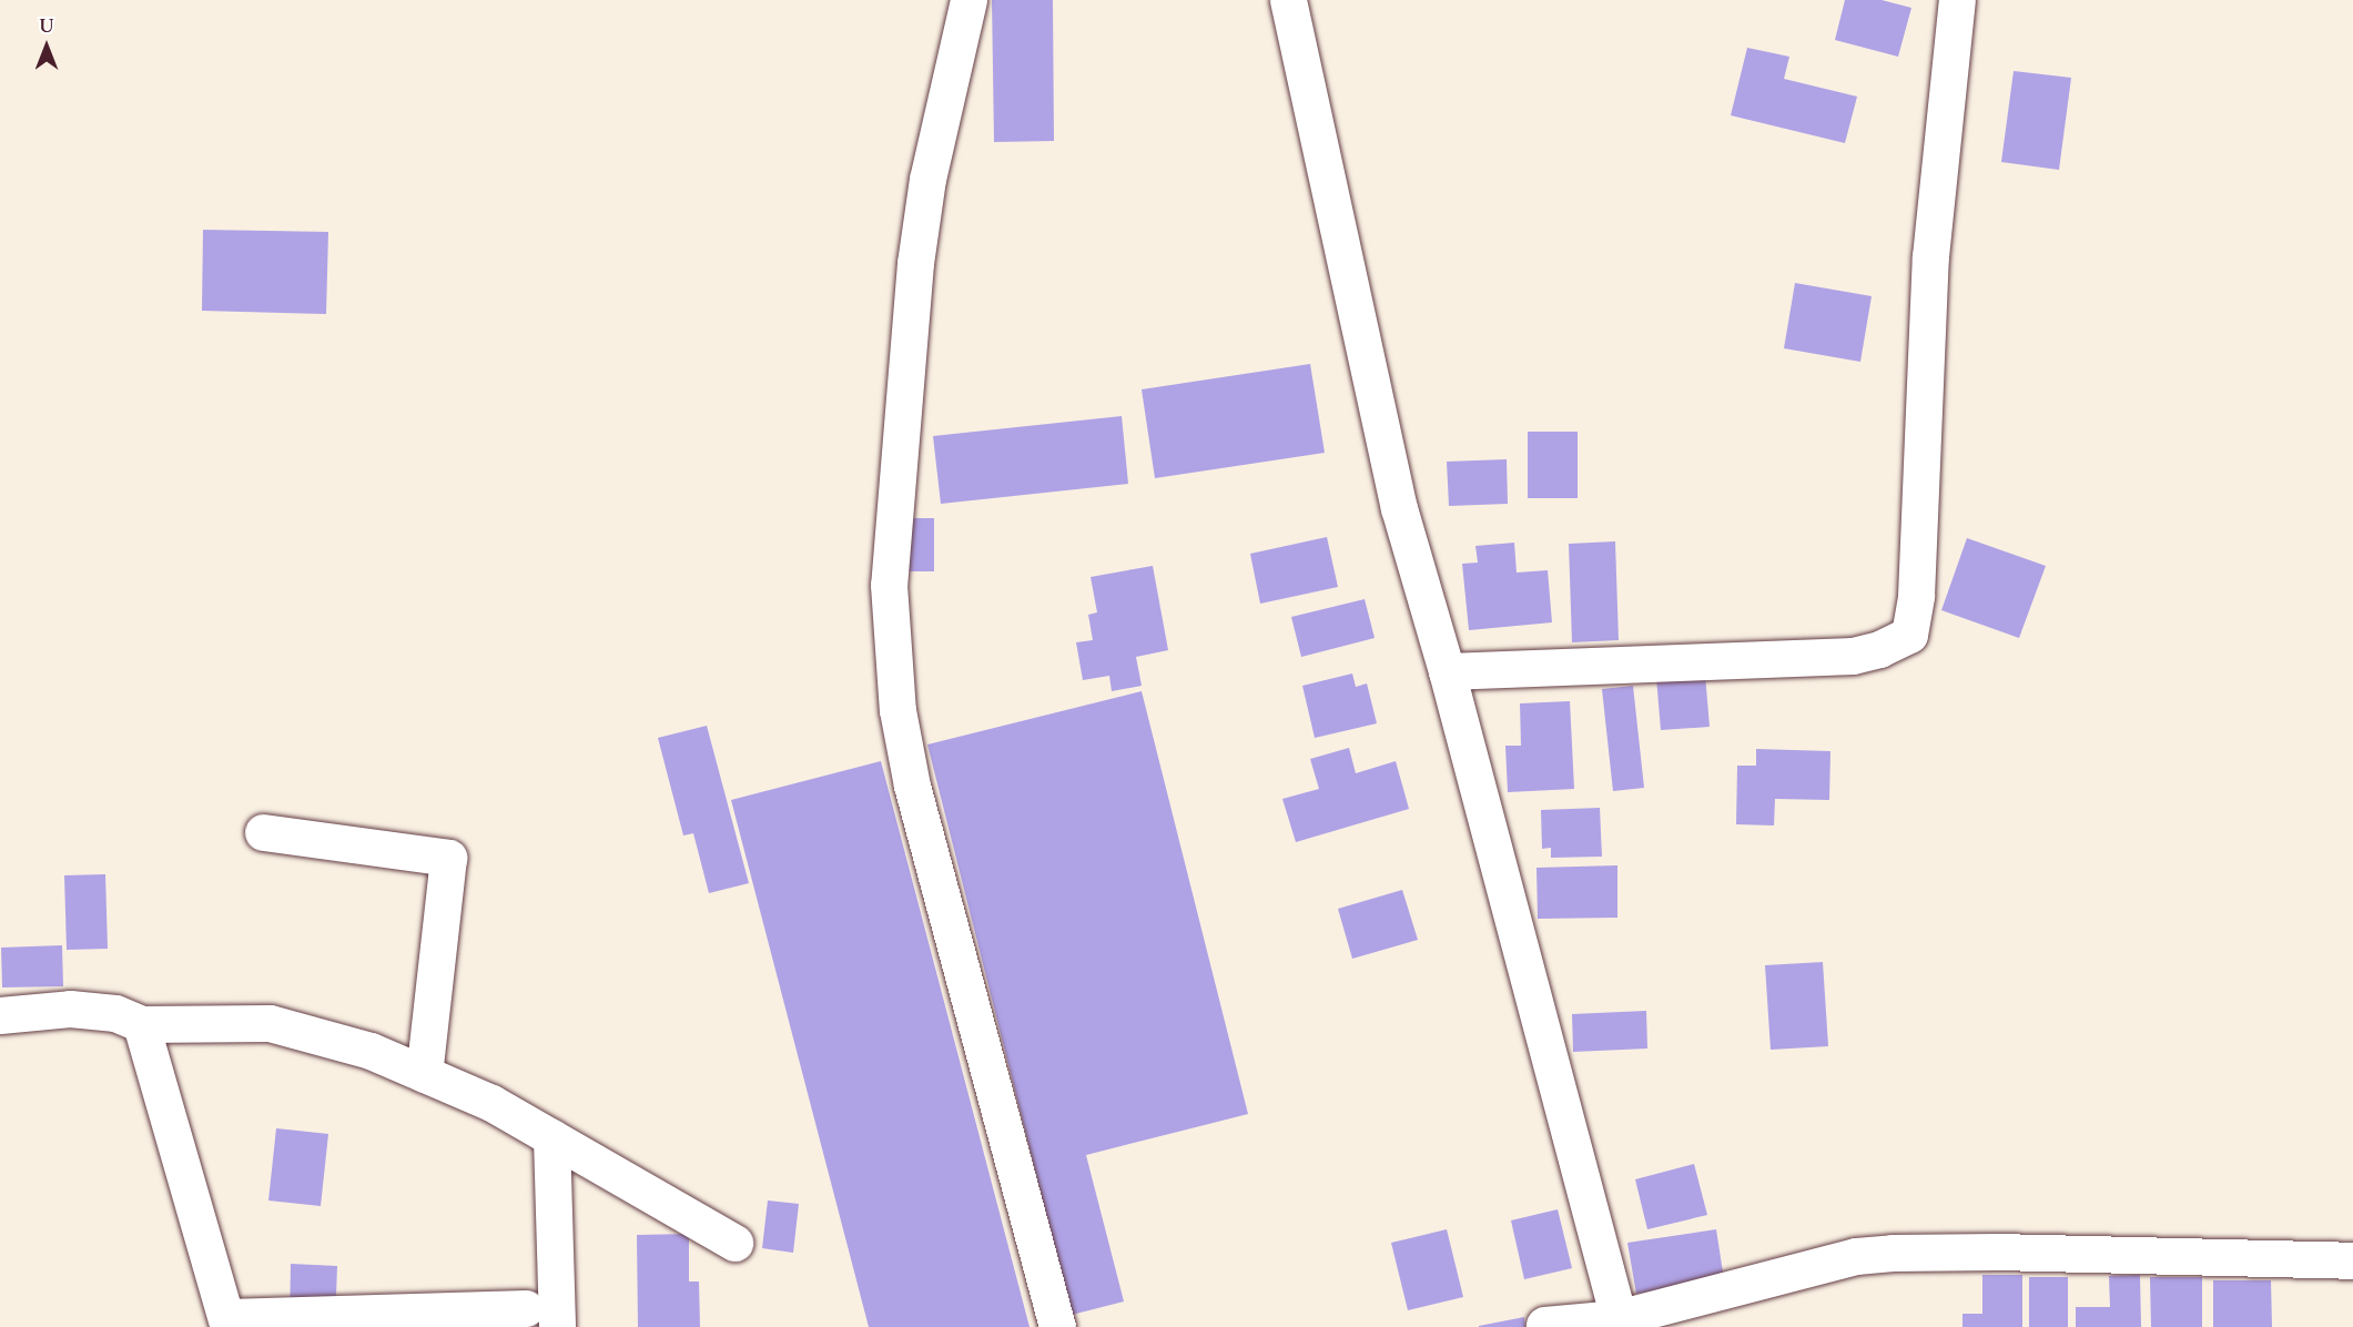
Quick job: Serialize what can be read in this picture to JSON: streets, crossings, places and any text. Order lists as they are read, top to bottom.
{
  "north": "top"
}
